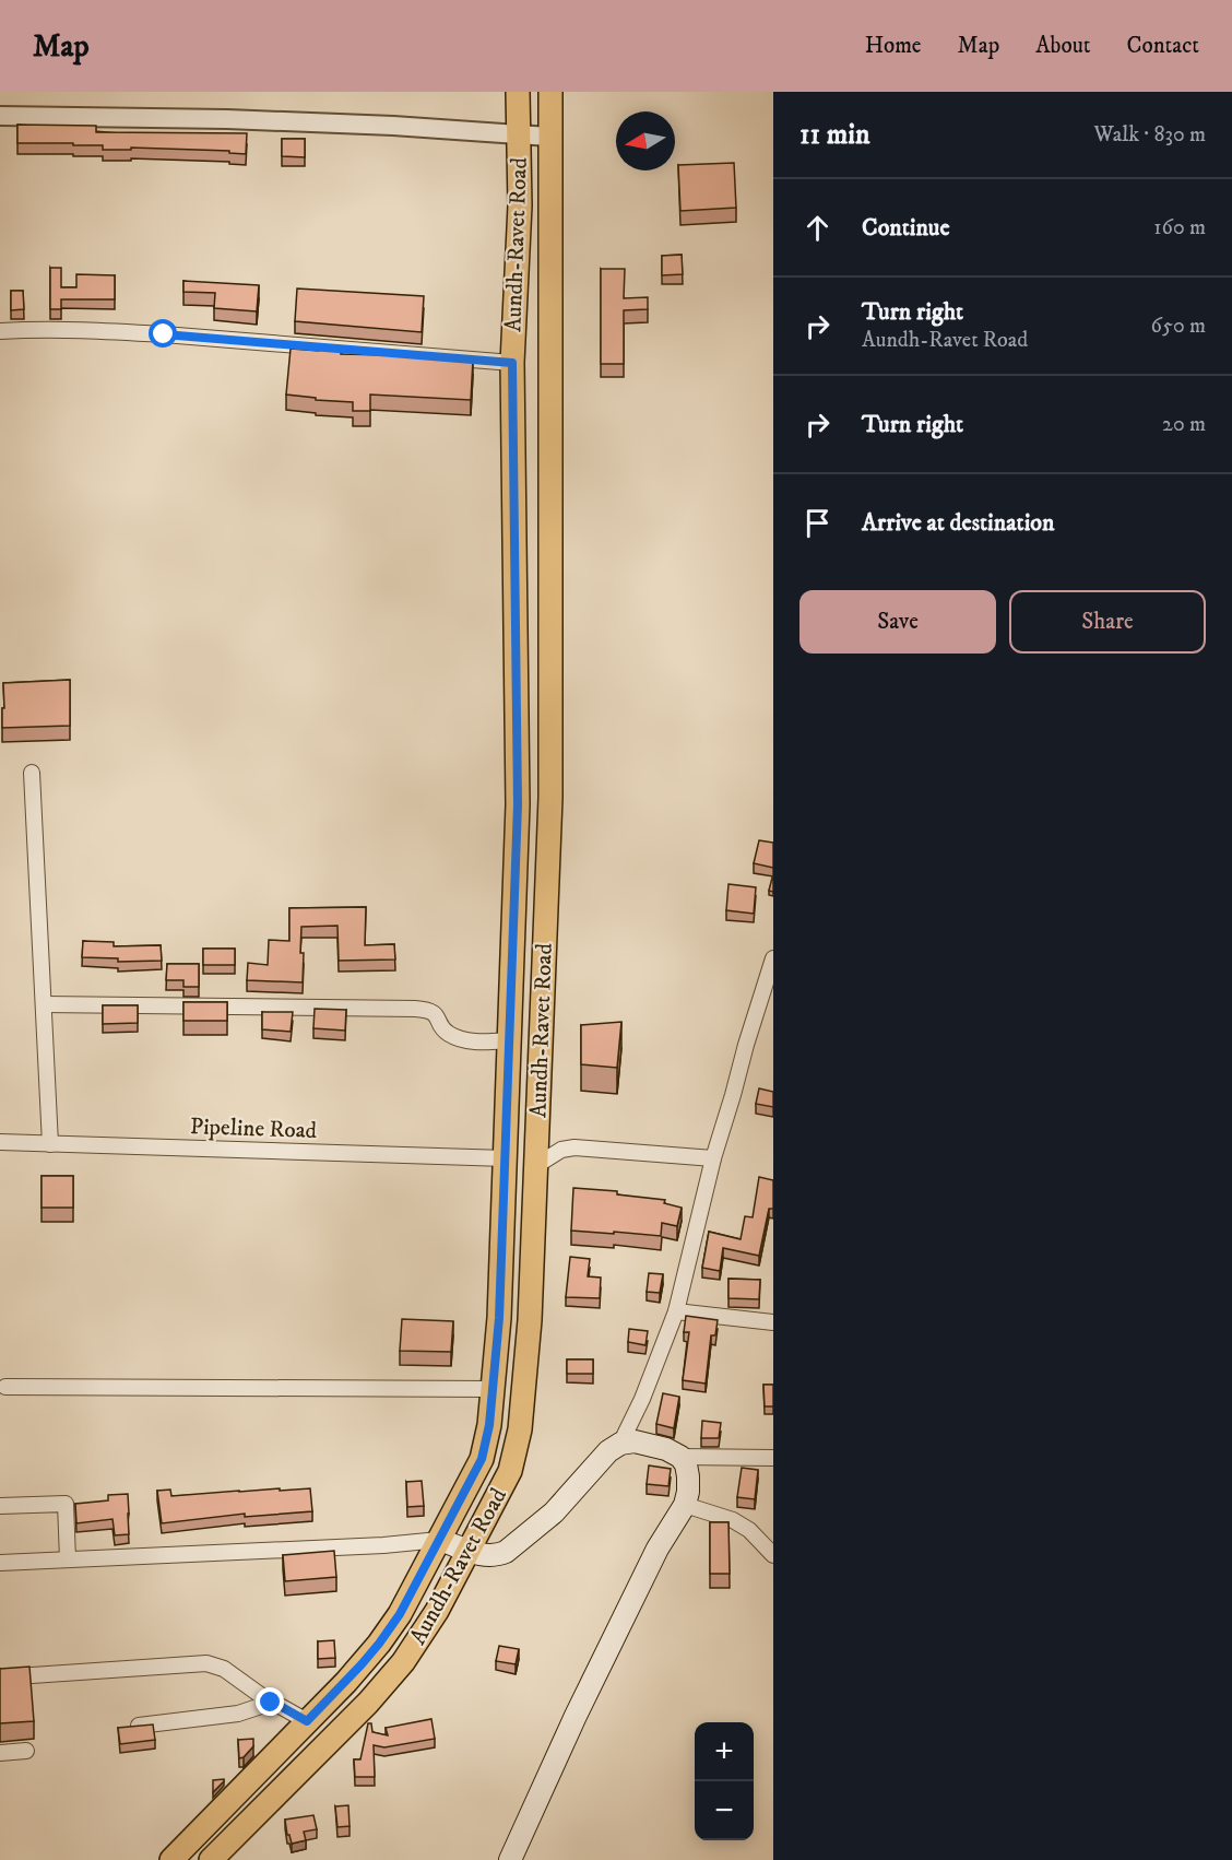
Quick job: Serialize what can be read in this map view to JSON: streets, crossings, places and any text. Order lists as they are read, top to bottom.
{
  "streets": {
    "main road": ["Aundh-Ravet Road"],
    "street": ["Pipeline Road"]
  },
  "crossings": [
    ["Aundh-Ravet Road", "Pipeline Road"]
  ],
  "north": "left",
  "page": {
    "header": "Map",
    "nav": [
      "Home",
      "Map",
      "About",
      "Contact"
    ],
    "heading": ["11 min", "Walk · 830 m"],
    "list": [
      ["Continue", "160 m"],
      ["Turn right", "Aundh-Ravet Road", "650 m"],
      ["Turn right", "20 m"],
      "Arrive at destination"
    ],
    "buttons": ["Save", "Share"],
    "map_buttons": ["+", "−"]
  }
}
